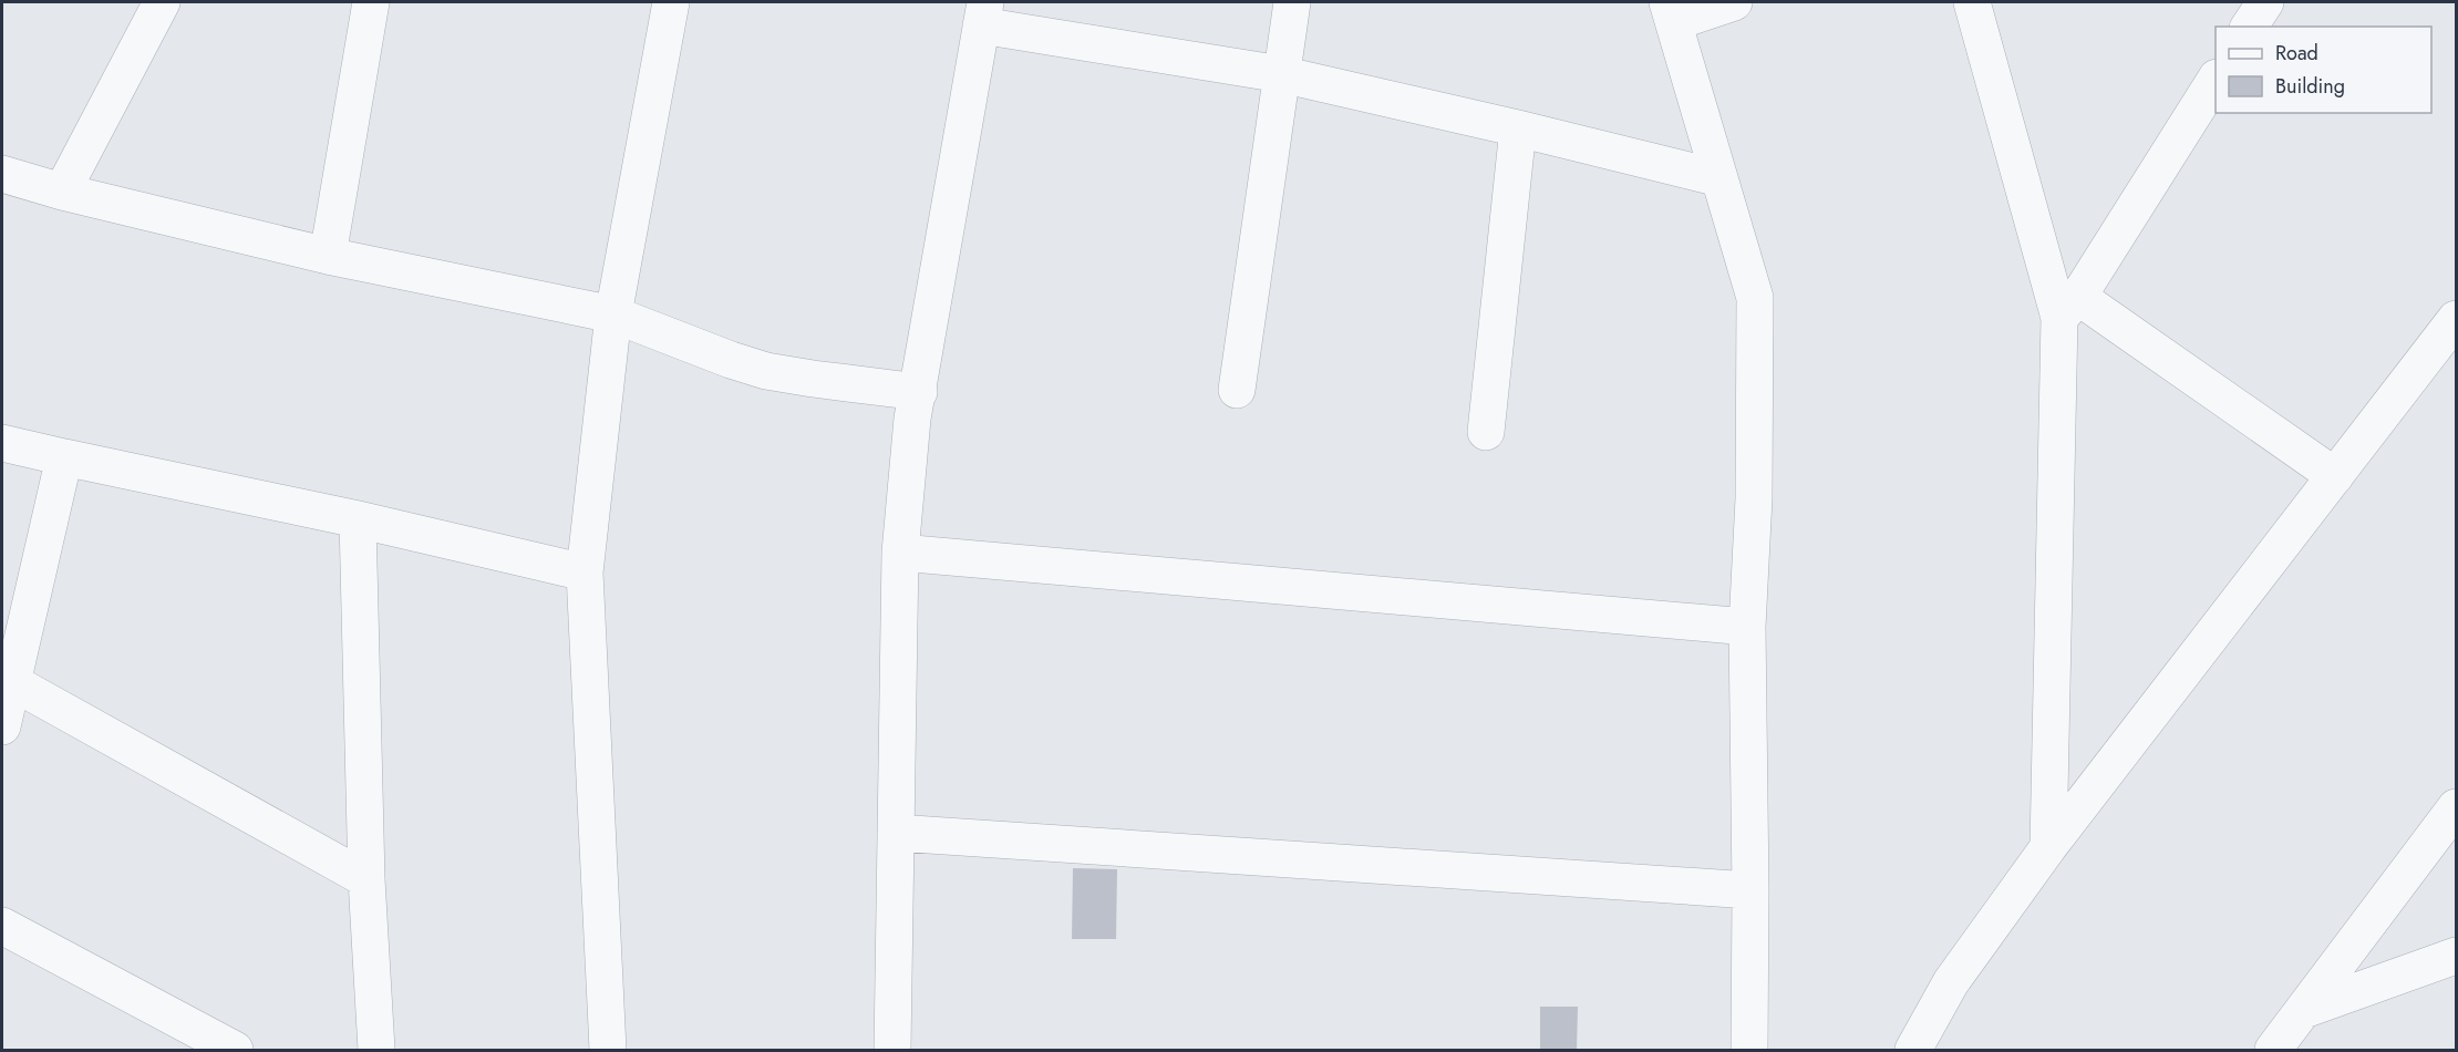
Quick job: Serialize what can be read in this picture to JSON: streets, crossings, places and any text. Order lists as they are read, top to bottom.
{
  "legend": ["Road", "Building"]
}
